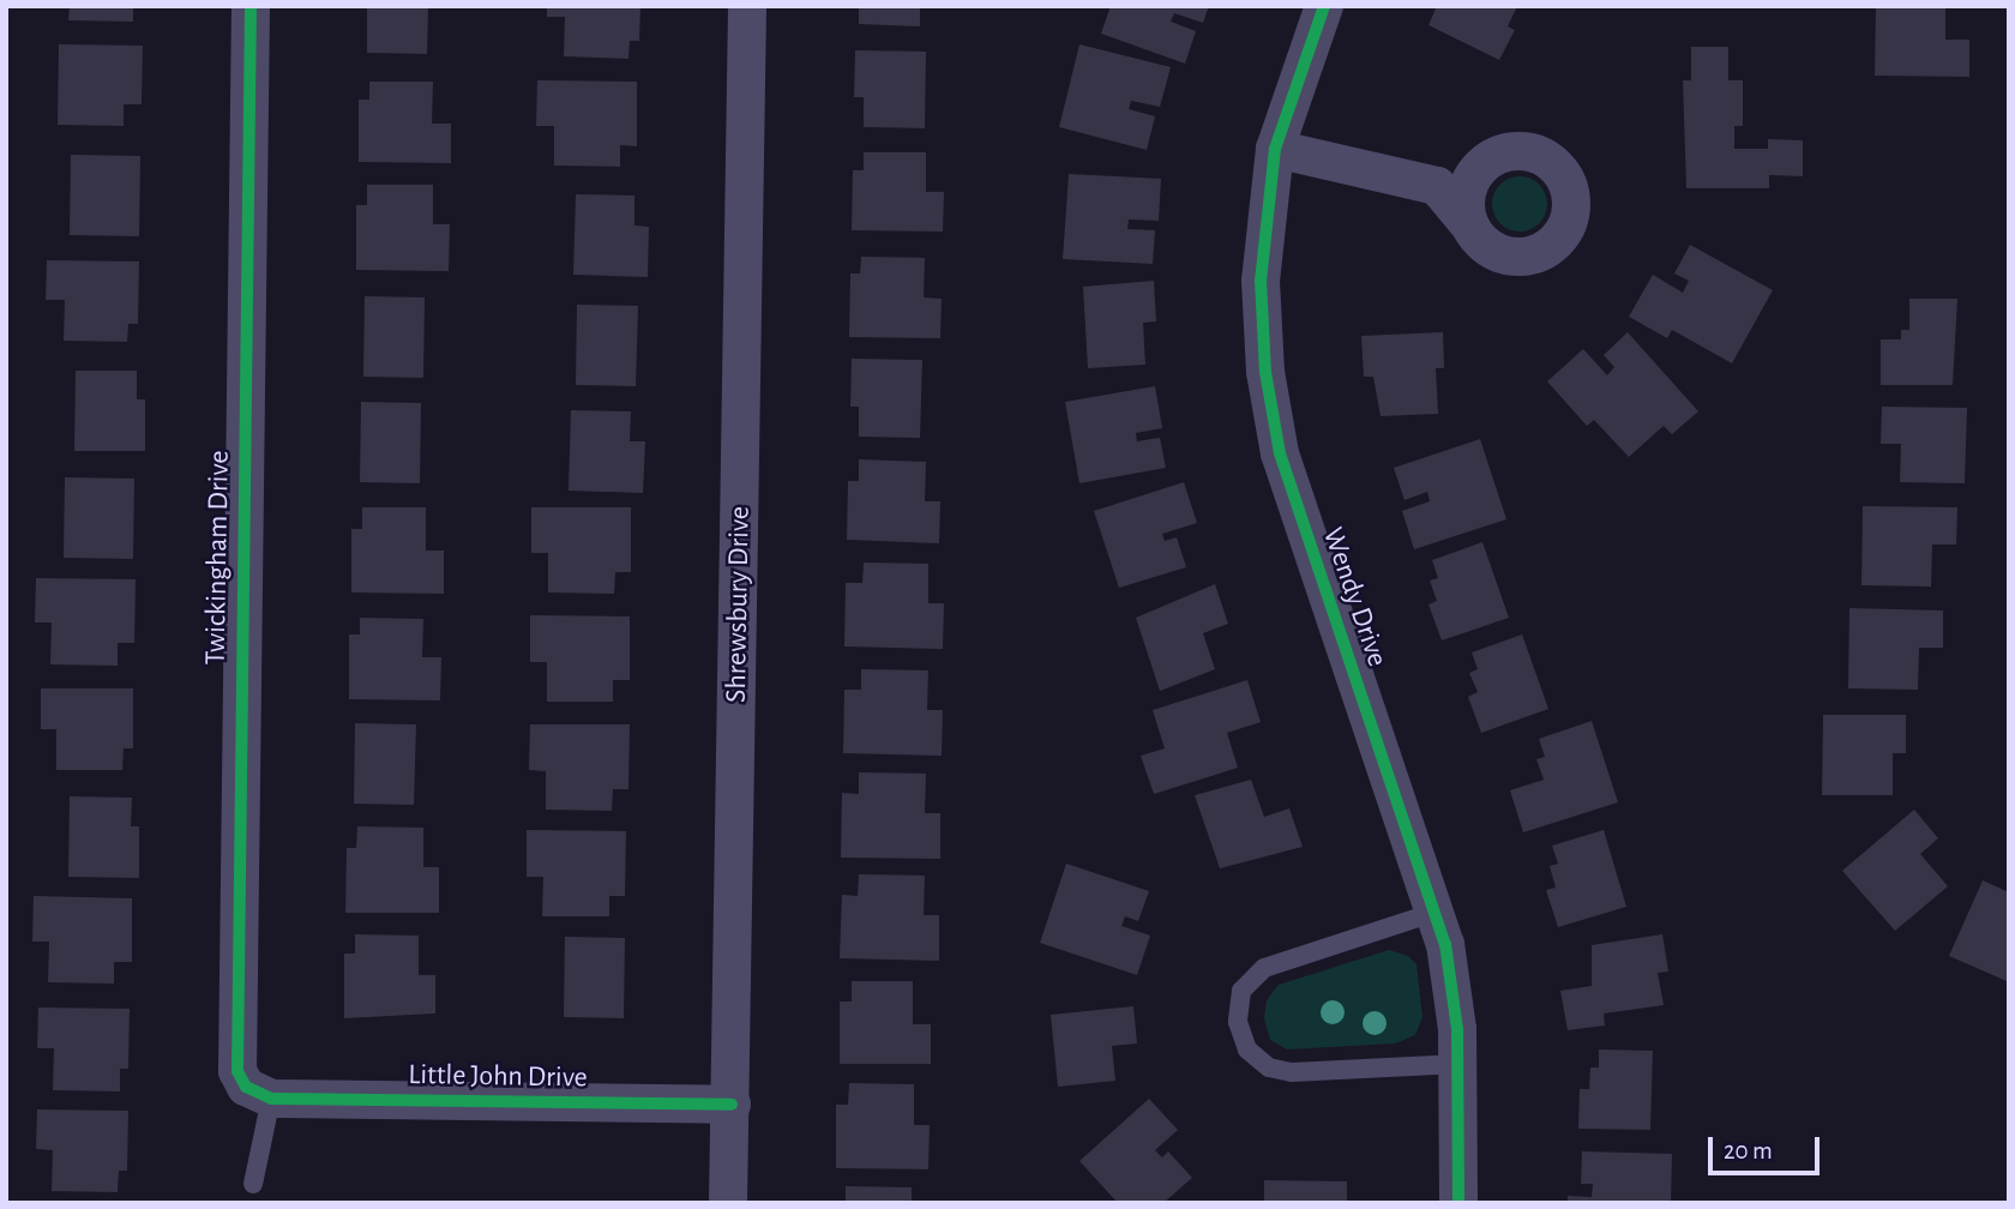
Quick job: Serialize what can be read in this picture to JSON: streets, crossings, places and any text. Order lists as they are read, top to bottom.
{
  "streets": {
    "street": [
      "Twickingham Drive",
      "Wendy Drive",
      "Shrewsbury Drive",
      "Little John Drive"
    ]
  },
  "crossings": [
    ["Twickingham Drive", "Little John Drive"],
    ["Shrewsbury Drive", "Little John Drive"]
  ],
  "scale_bar": "20 m"
}
